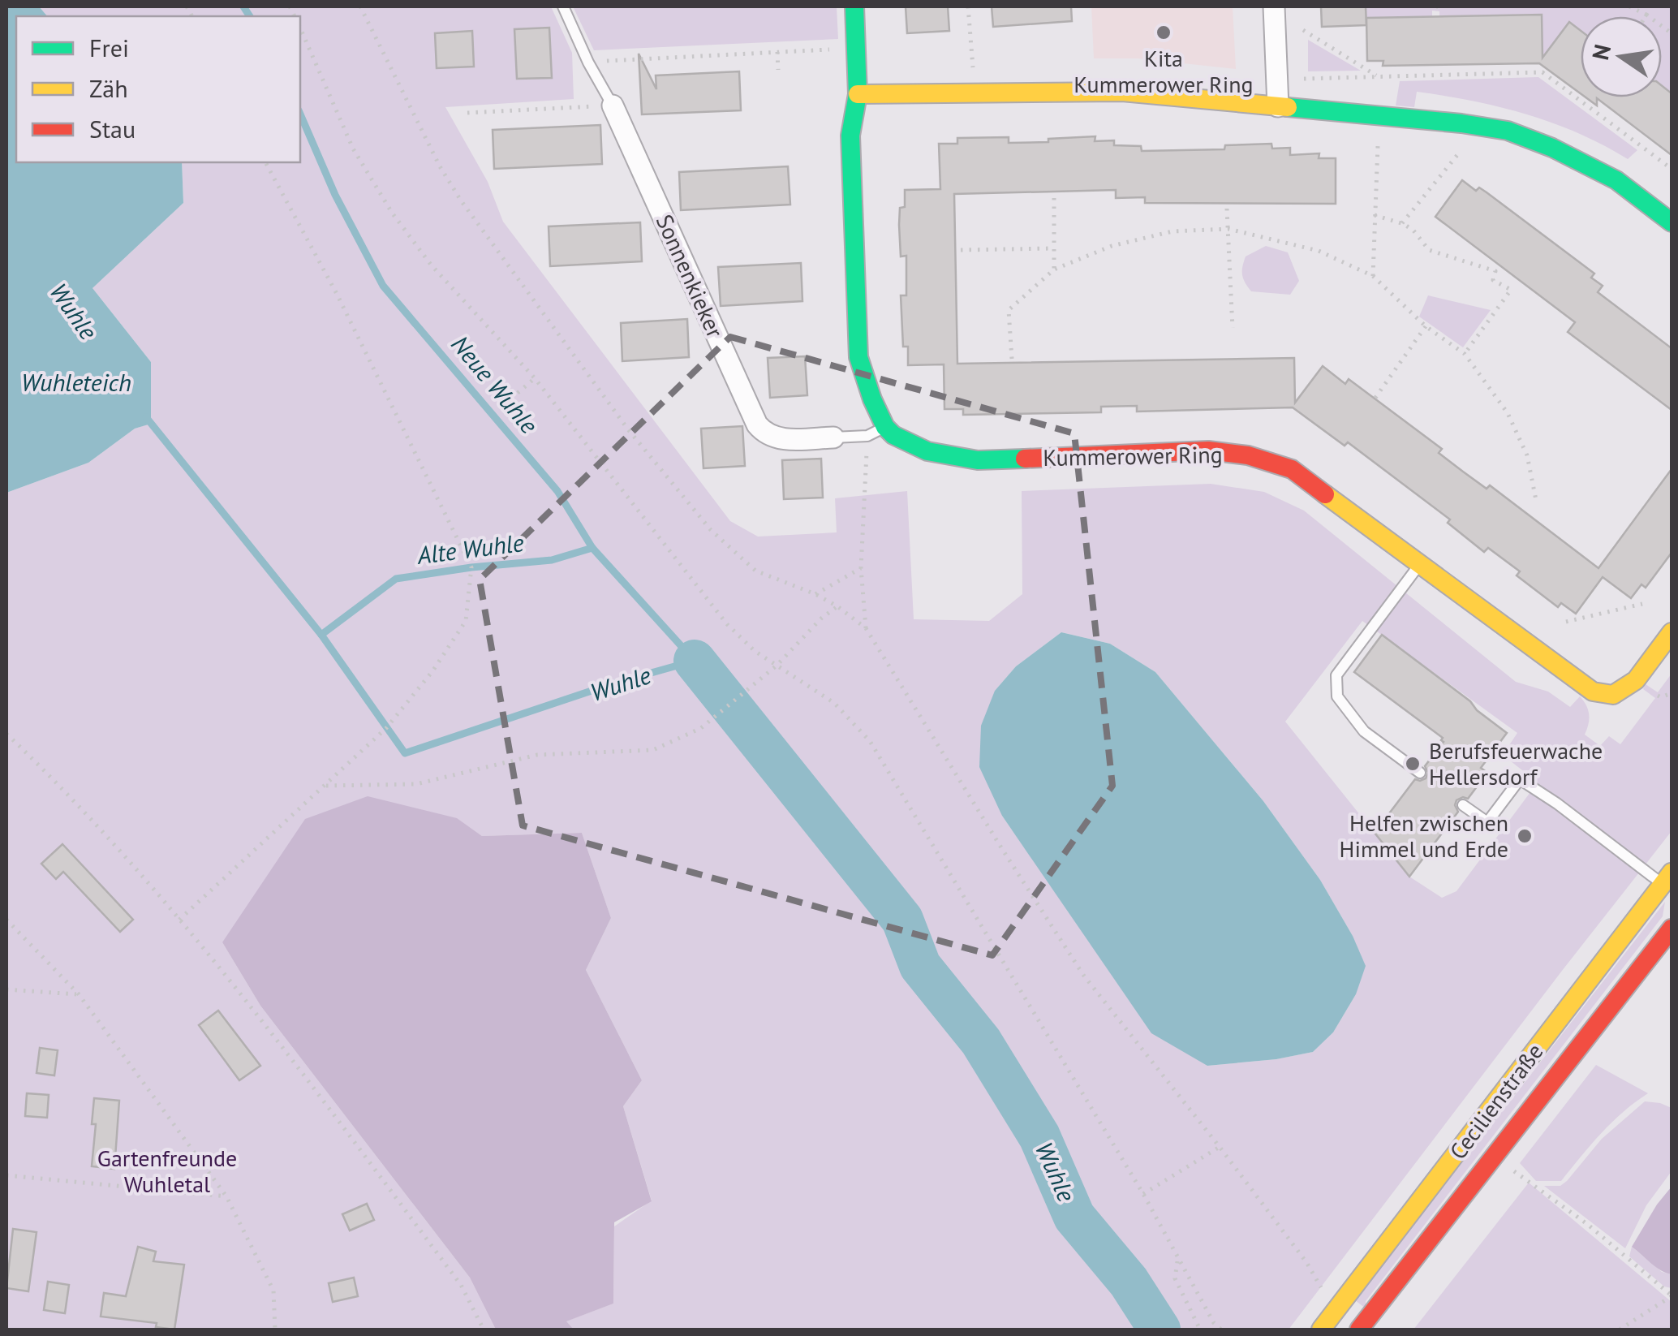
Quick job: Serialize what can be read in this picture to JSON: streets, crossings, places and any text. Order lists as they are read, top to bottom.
{
  "streets": {
    "street": ["Sonnenkieker", "Kummerower Ring", "Cecilienstraße"]
  },
  "crossings": [
    ["Sonnenkieker", "Kummerower Ring"]
  ],
  "water": [
    "Wuhle",
    "Wuhleteich",
    "Neue Wuhle",
    "Alte Wuhle"
  ],
  "parks": ["Gartenfreunde Wuhletal"],
  "places": ["Kita Kummerower Ring", "Berufsfeuerwache Hellersdorf", "Helfen zwischen Himmel und Erde"],
  "legend": ["Frei", "Zäh", "Stau"],
  "north": "left"
}
